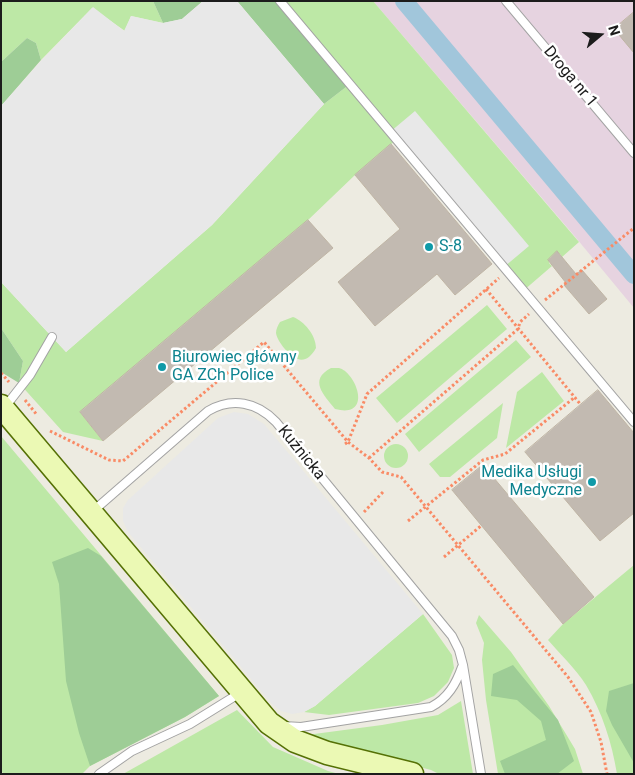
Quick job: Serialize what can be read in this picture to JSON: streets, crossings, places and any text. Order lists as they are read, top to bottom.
{
  "streets": {
    "lane": ["Droga nr 1", "Kuźnicka"]
  },
  "places": ["S-8", "Biurowiec główny GA ZCh Police", "Medika Usługi Medyczne"],
  "north": "right"
}
